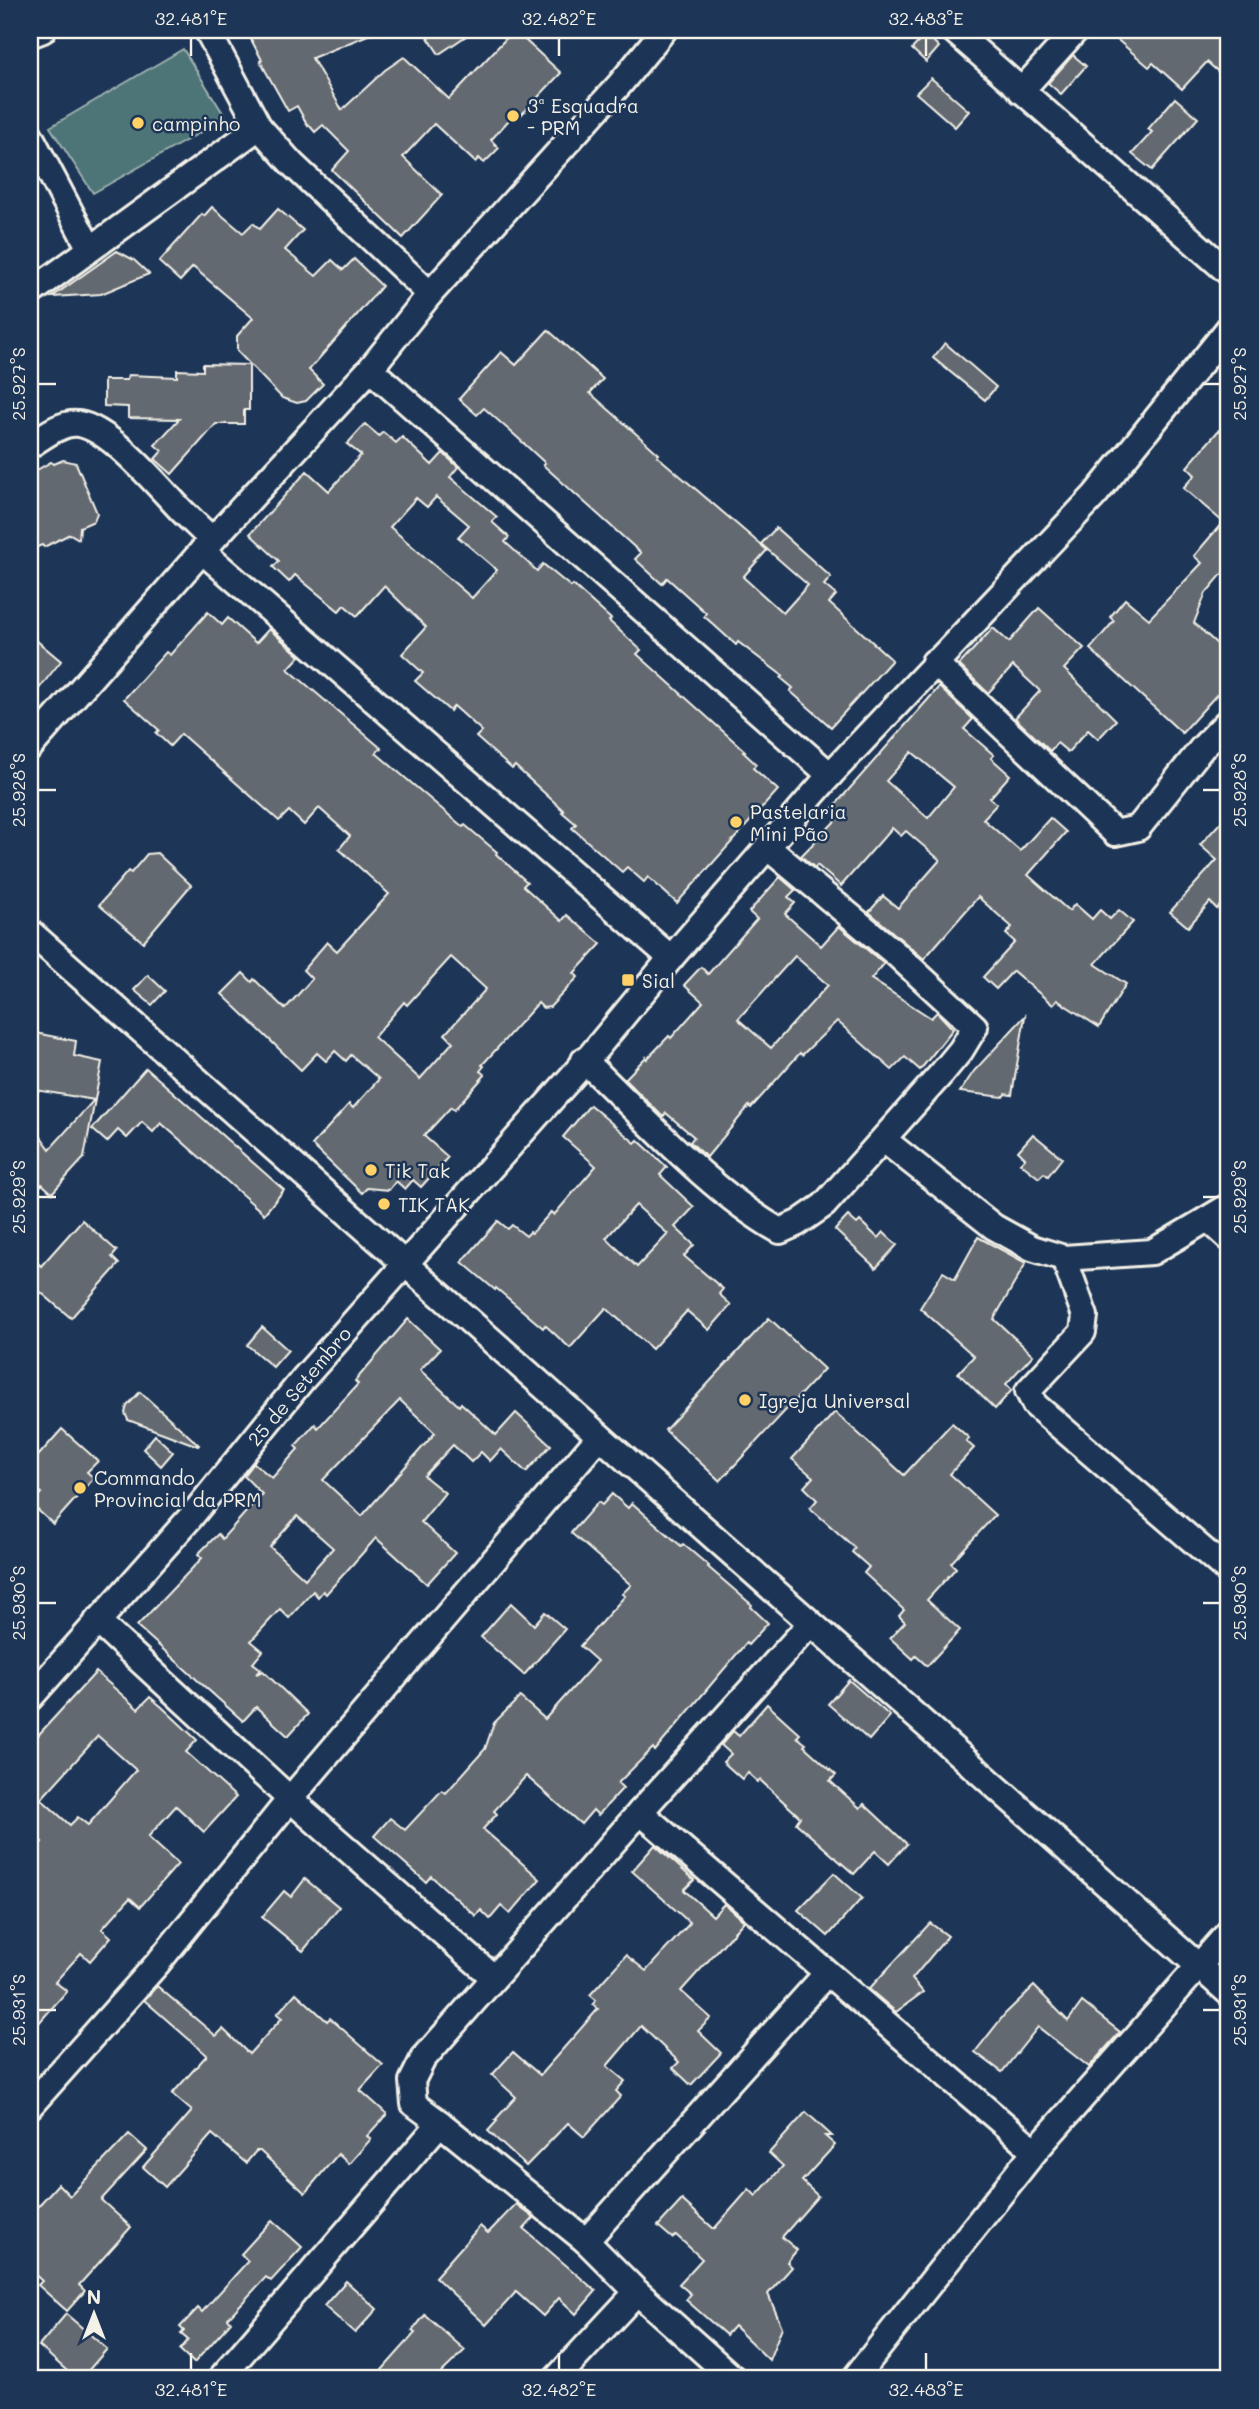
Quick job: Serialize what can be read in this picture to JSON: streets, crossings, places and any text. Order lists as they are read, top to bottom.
{
  "streets": {
    "street": ["25 de Setembro"]
  },
  "places": {
    "other": [
      "3ª Esquadra - PRM",
      "campinho",
      "Pastelaria Mini Pão",
      "Tik Tak",
      "TIK TAK",
      "Igreja Universal",
      "Commando Provincial da PRM"
    ],
    "transit": ["Sial"]
  },
  "north": "top",
  "coordinates": [
    "32.481°E",
    "32.482°E",
    "32.483°E",
    "25.927°S",
    "25.928°S",
    "25.929°S",
    "25.930°S",
    "25.931°S"
  ]
}
